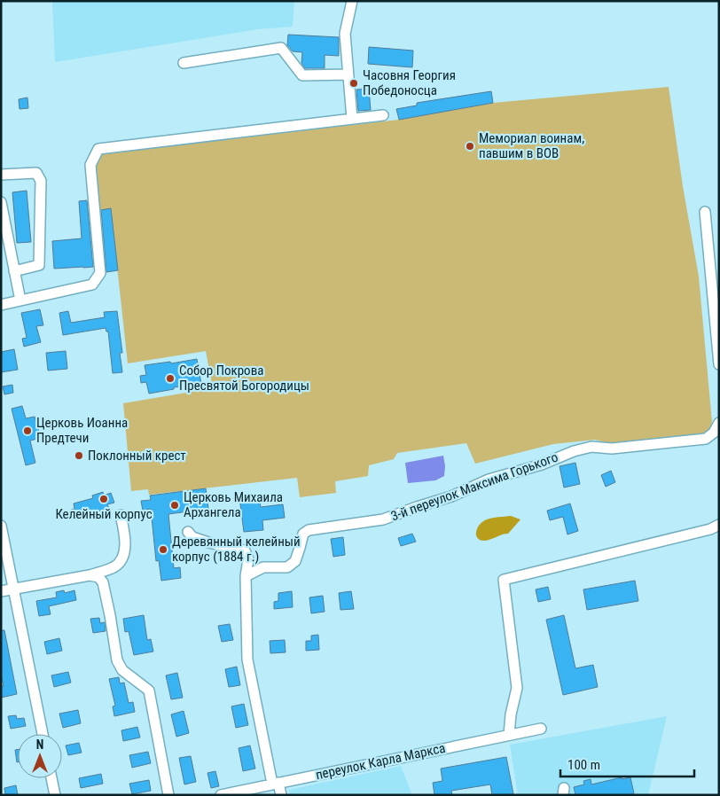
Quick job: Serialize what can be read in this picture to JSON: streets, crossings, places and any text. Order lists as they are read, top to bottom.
{
  "streets": {
    "street": ["3-й переулок Максима Горького", "переулок Карла Маркса"]
  },
  "places": [
    "Часовня Георгия Победоносца",
    "Мемориал воинам, павшим в ВОВ",
    "Собор Покрова Пресвятой Богородицы",
    "Церковь Иоанна Предтечи",
    "Поклонный крест",
    "Келейный корпус",
    "Церковь Михаила Архангела",
    "Деревянный келейный корпус (1884 г.)"
  ],
  "scale_bar": "100 m",
  "north": "top"
}
